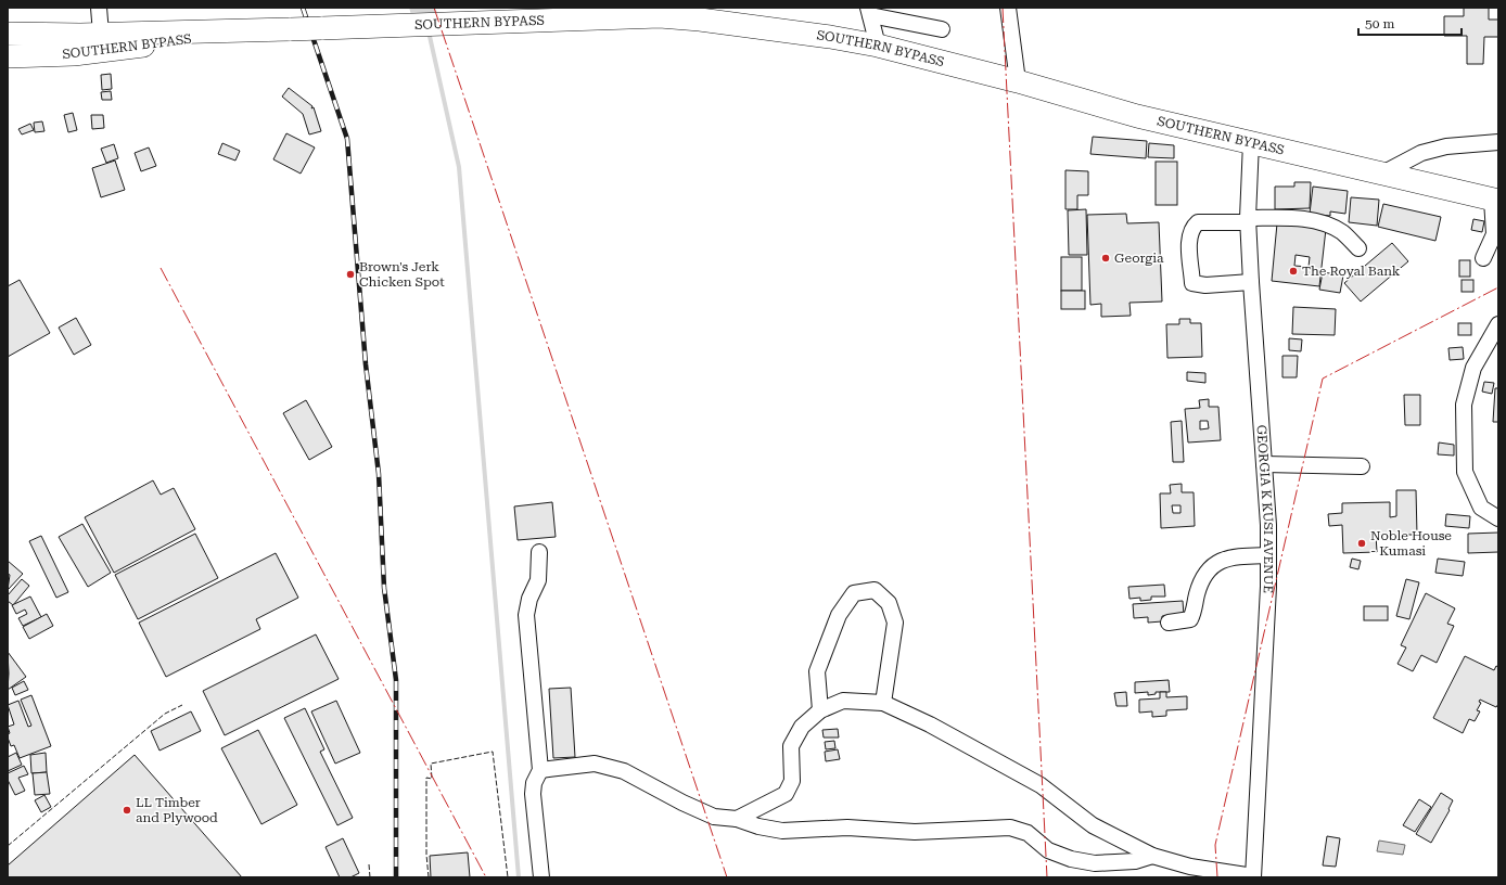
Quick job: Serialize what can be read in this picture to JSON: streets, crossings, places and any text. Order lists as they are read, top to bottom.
{
  "streets": {
    "highway": ["SOUTHERN BYPASS"],
    "street": ["GEORGIA K KUSI AVENUE"]
  },
  "crossings": [
    ["SOUTHERN BYPASS", "GEORGIA K KUSI AVENUE"]
  ],
  "places": [
    "Georgia",
    "The Royal Bank",
    "Brown's Jerk Chicken Spot",
    "Noble House - Kumasi",
    "LL Timber and Plywood"
  ],
  "scale_bar": "50 m"
}
